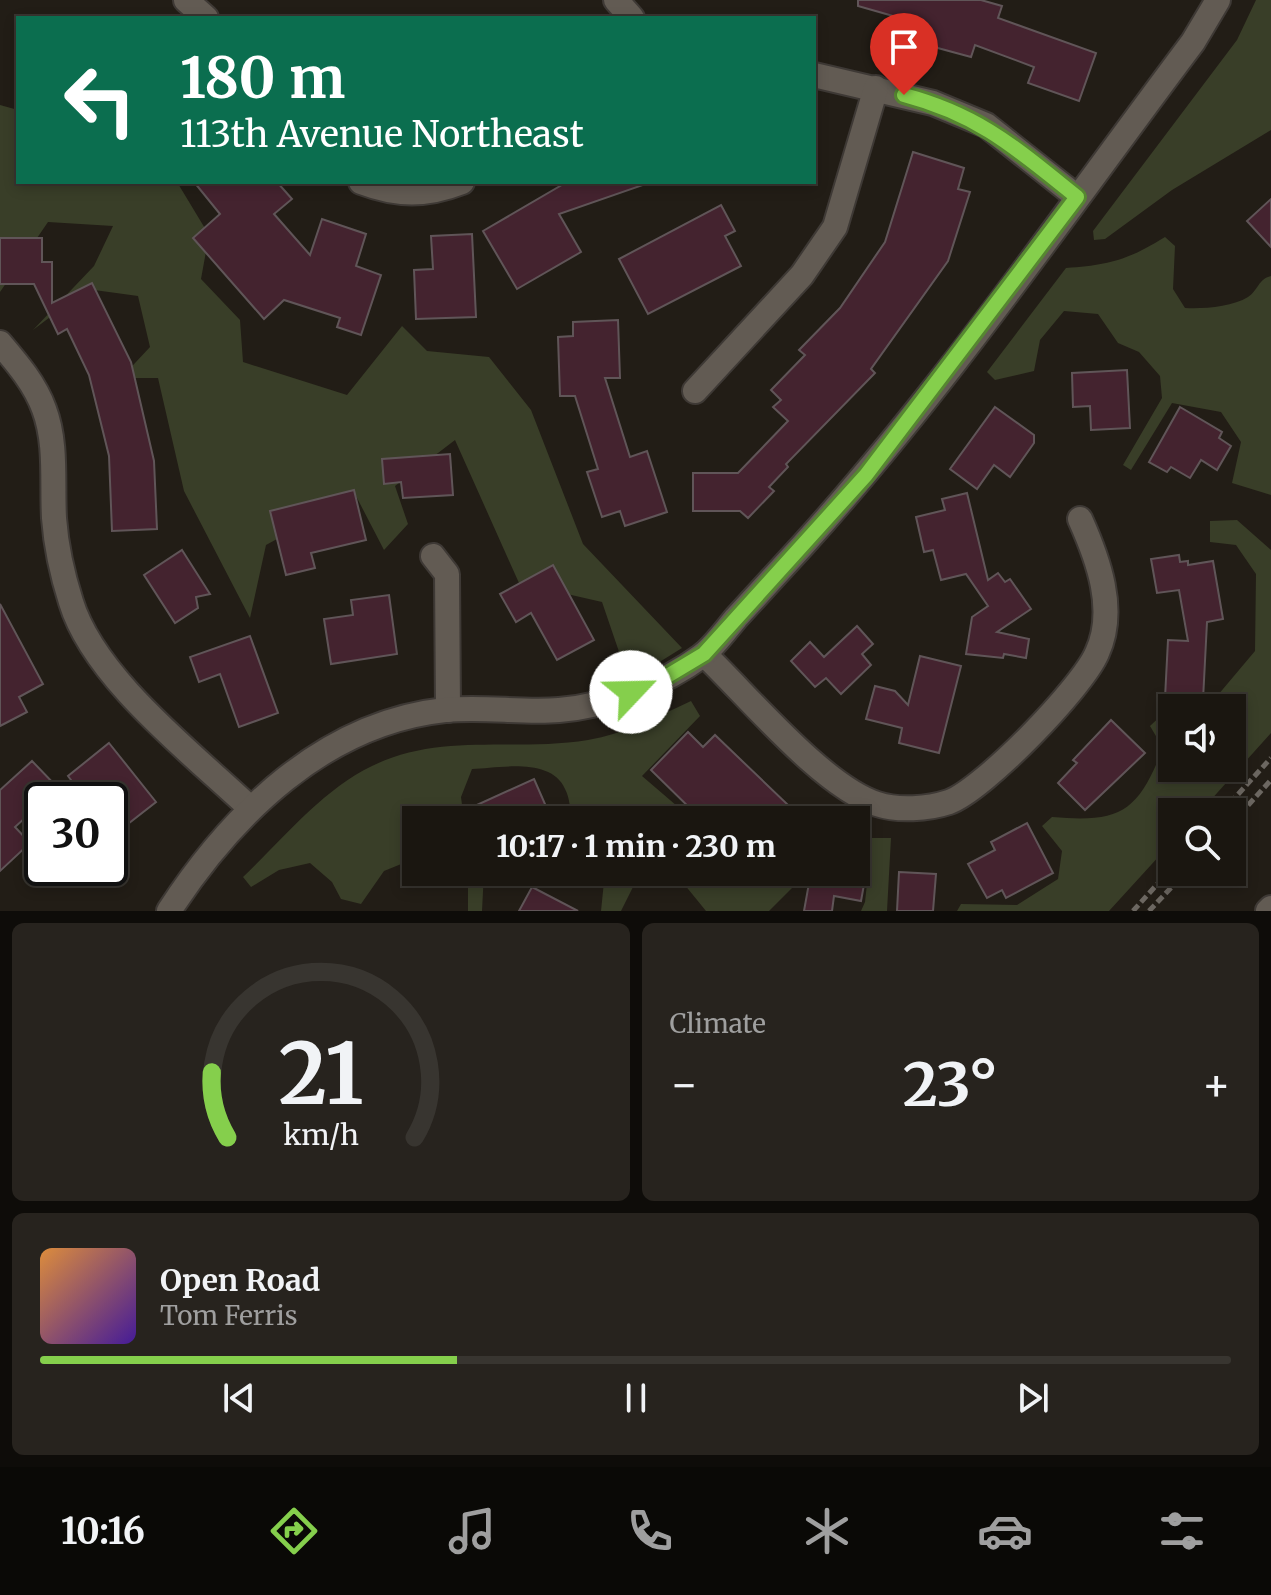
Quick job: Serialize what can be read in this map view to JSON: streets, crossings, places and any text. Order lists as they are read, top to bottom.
{
  "page": {
    "turn": ["180 m", "113th Avenue Northeast"],
    "limit": "30",
    "trip": "10:17 · 1 min · 230 m",
    "tile": "Climate",
    "heat": ["−", "23°", "+"],
    "song": ["Open Road", "Tom Ferris"],
    "tabs": "10:16",
    "gauge": ["21", "km/h"]
  }
}
